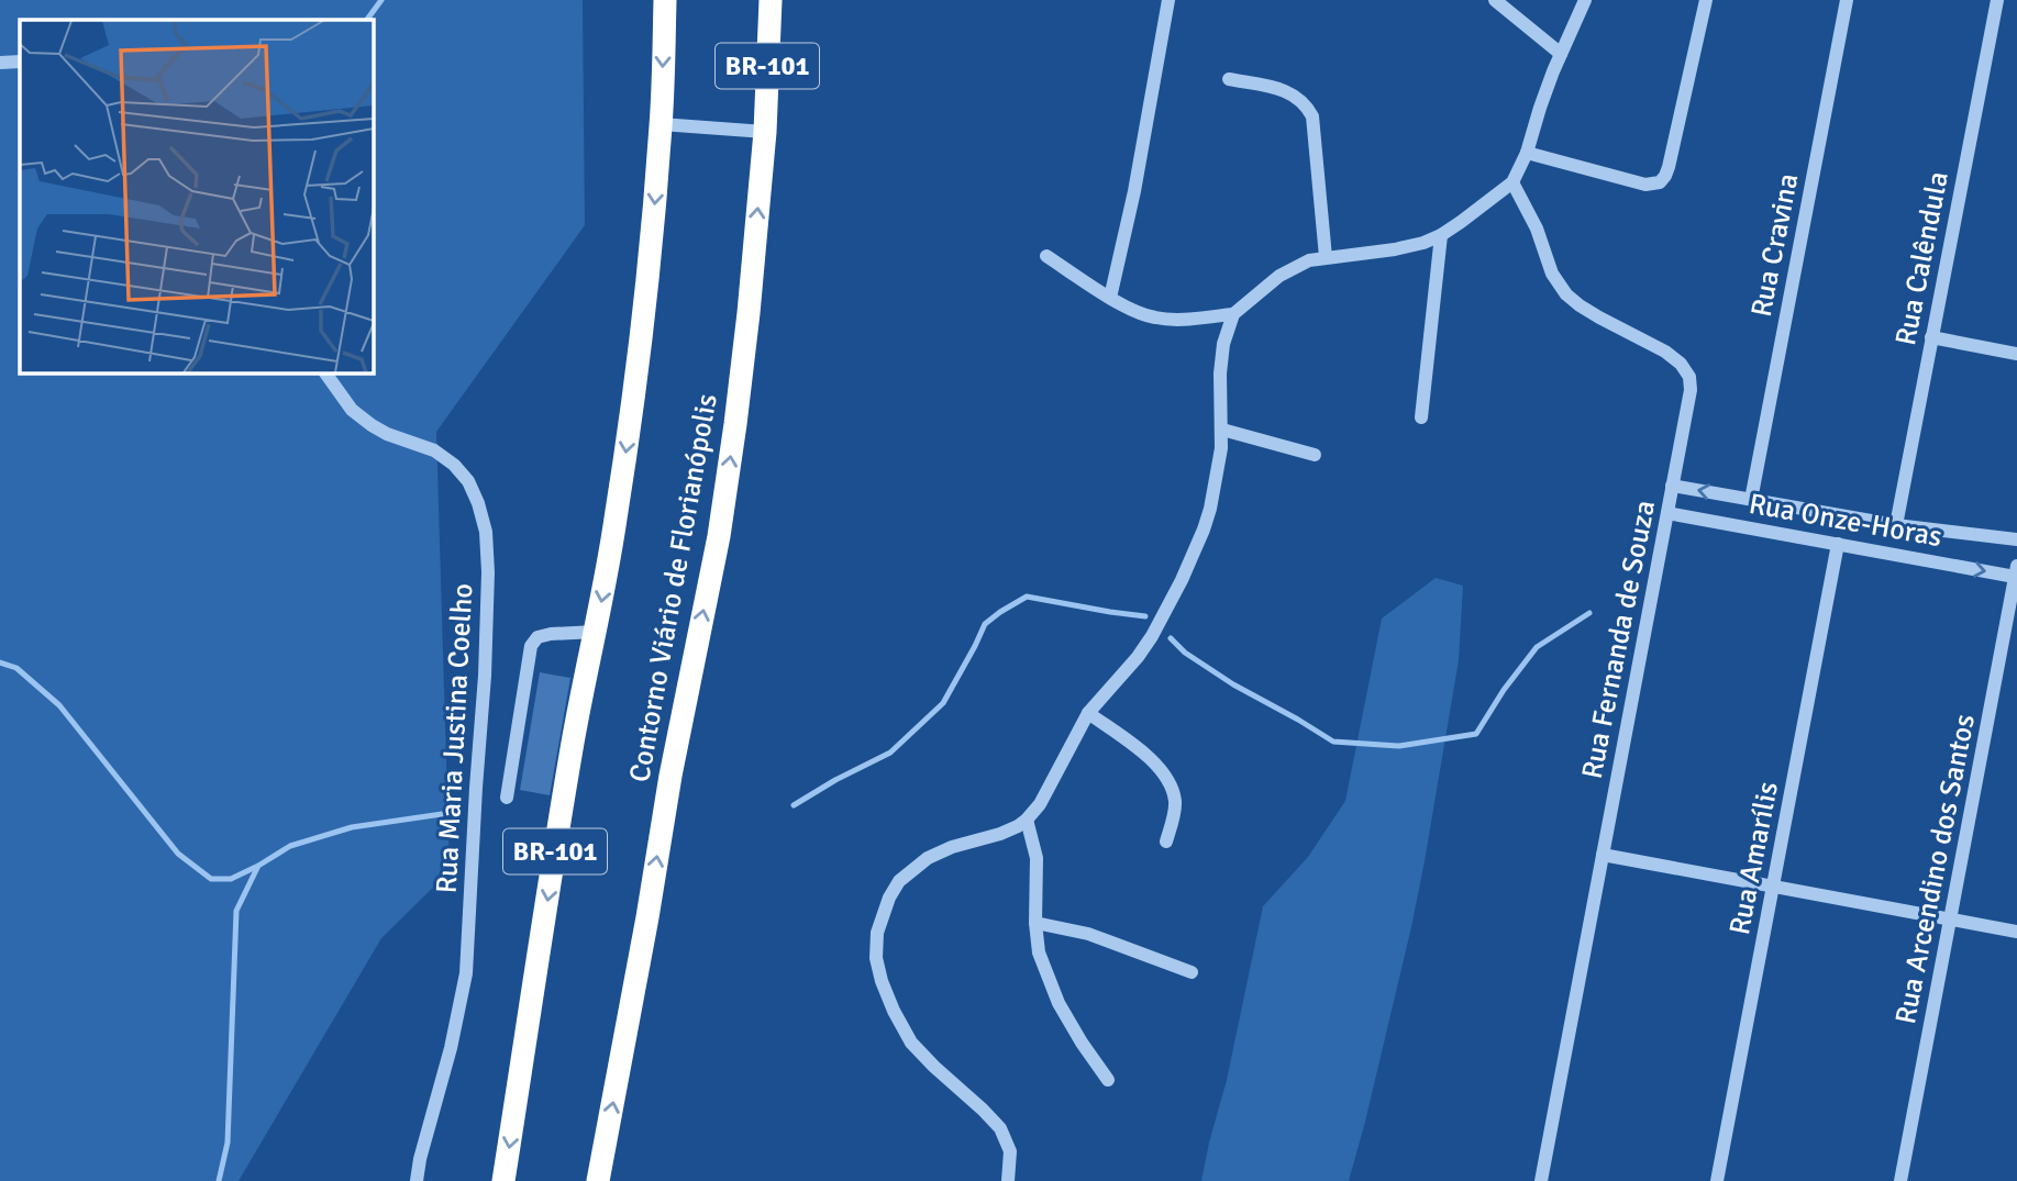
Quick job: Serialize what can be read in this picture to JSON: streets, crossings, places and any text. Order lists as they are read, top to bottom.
{
  "streets": {
    "highway": ["BR-101", "Contorno Viário de Florianópolis"],
    "street": [
      "Rua Cravina",
      "Rua Calêndula",
      "Rua Onze-Horas",
      "Rua Fernanda de Souza",
      "Rua Maria Justina Coelho",
      "Rua Amarílis",
      "Rua Arcendino dos Santos"
    ]
  },
  "crossings": [
    ["Rua Cravina", "Rua Onze-Horas"],
    ["Rua Calêndula", "Rua Onze-Horas"],
    ["Rua Onze-Horas", "Rua Fernanda de Souza"],
    ["Rua Onze-Horas", "Rua Amarílis"],
    ["Rua Onze-Horas", "Rua Arcendino dos Santos"]
  ]
}
